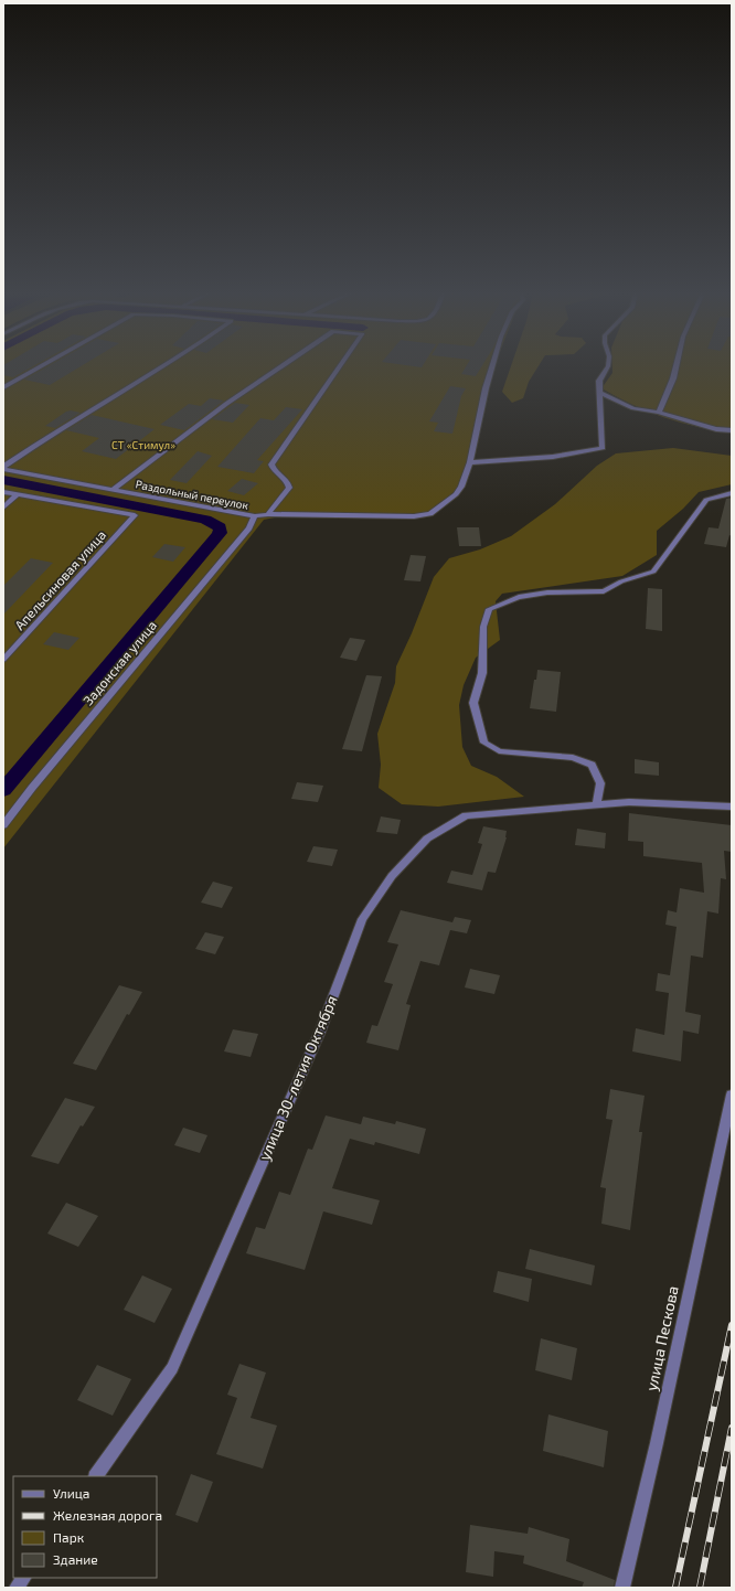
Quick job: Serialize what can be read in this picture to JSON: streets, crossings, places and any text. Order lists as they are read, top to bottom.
{
  "streets": {
    "street": [
      "Раздольный переулок",
      "Апельсиновая улица",
      "Задонская улица",
      "улица 30-летия Октября",
      "улица Пескова"
    ]
  },
  "crossings": [
    ["Раздольный переулок", "Задонская улица"]
  ],
  "parks": ["СТ «Стимул»"],
  "legend": [
    "Улица",
    "Железная дорога",
    "Парк",
    "Здание"
  ]
}
